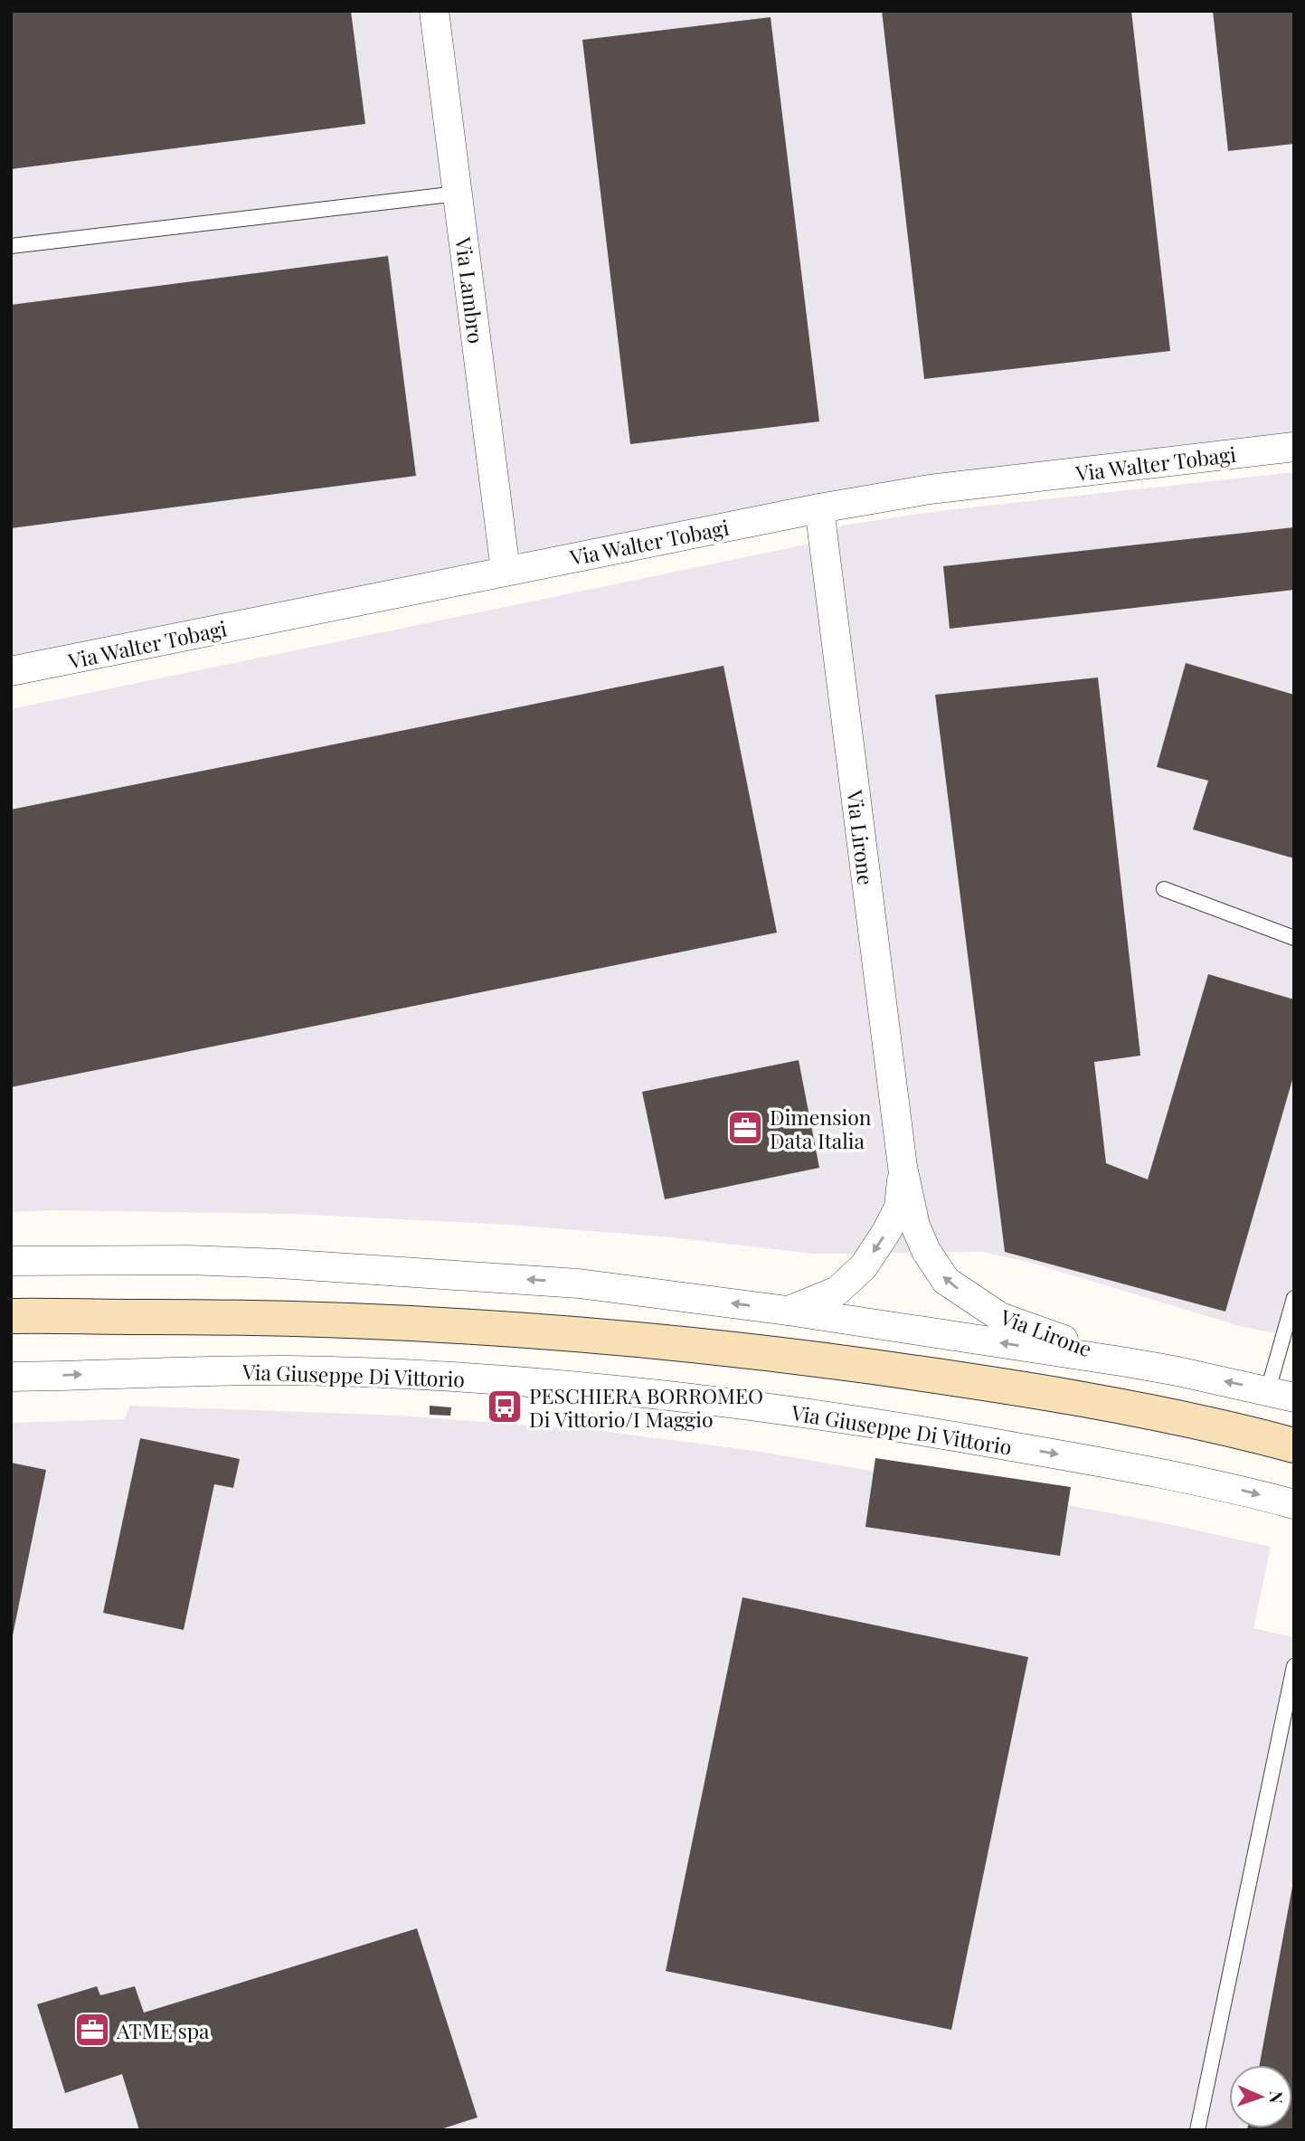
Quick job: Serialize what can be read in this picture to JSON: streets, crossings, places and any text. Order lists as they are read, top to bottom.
{
  "streets": {
    "street": [
      "Via Lambro",
      "Via Walter Tobagi",
      "Via Lirone",
      "Via Giuseppe Di Vittorio"
    ]
  },
  "crossings": [
    ["Via Lambro", "Via Walter Tobagi"],
    ["Via Walter Tobagi", "Via Lirone"]
  ],
  "places": {
    "office": ["Dimension Data Italia", "ATME spa"],
    "bus stop": ["PESCHIERA BORROMEO Di Vittorio/I Maggio"]
  },
  "north": "right"
}
